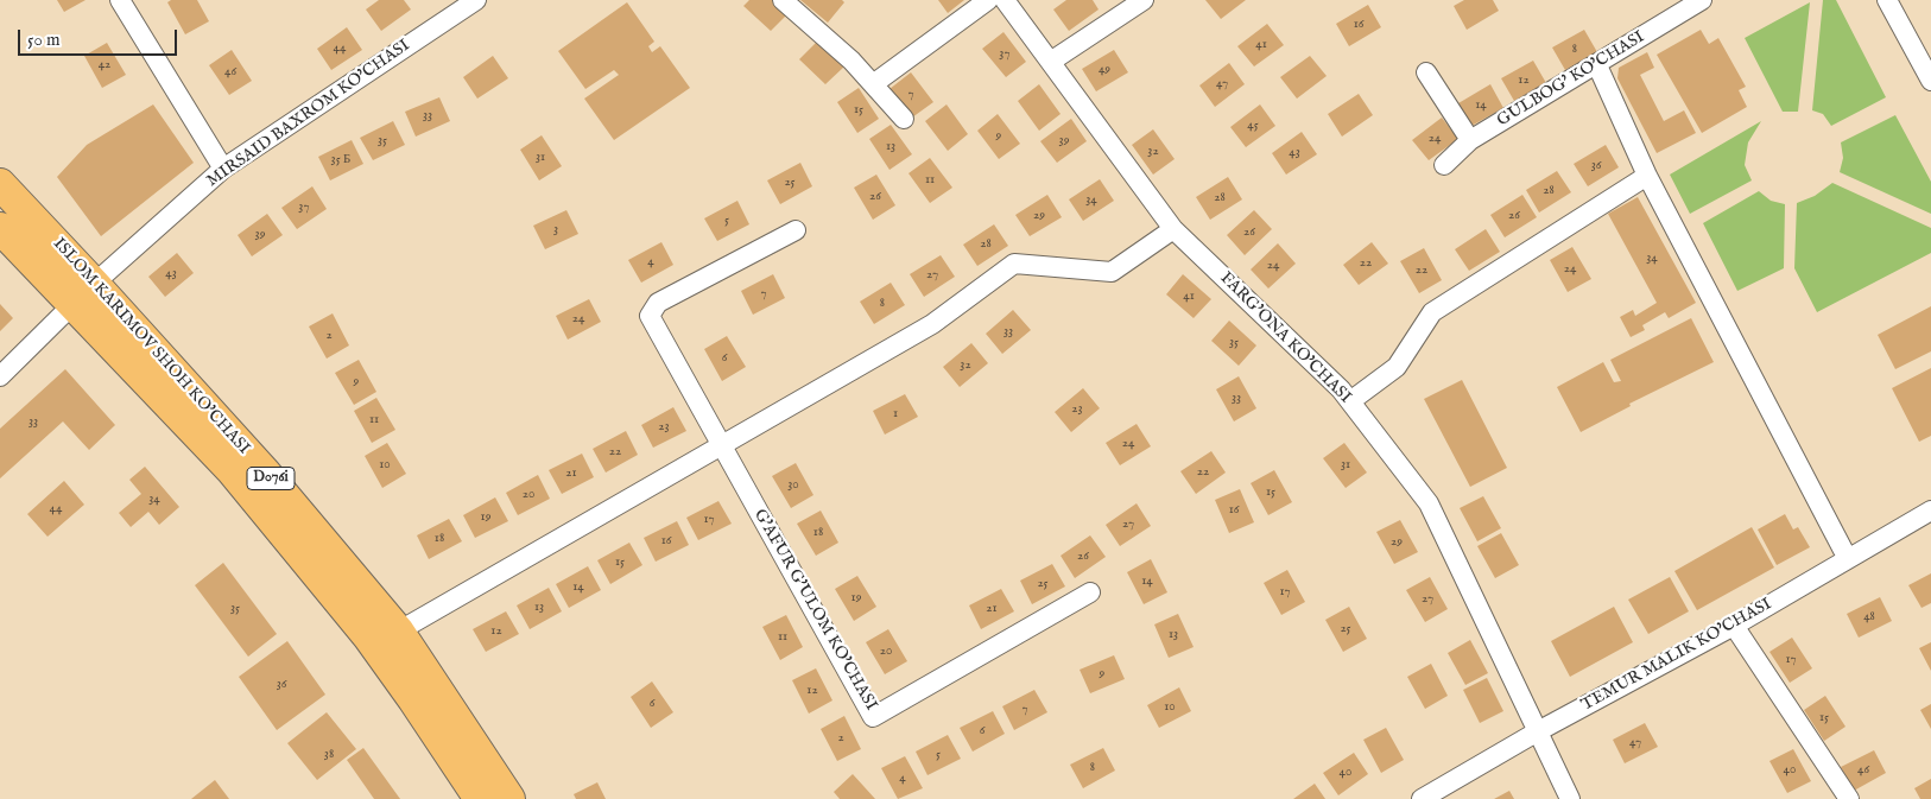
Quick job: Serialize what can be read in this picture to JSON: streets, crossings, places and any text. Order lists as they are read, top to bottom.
{
  "streets": {
    "main road": ["ISLOM KARIMOV SHOH KO'CHASI", "D076i"],
    "street": [
      "GULBOG' KO'CHASI",
      "MIRSAID BAXROM KO'CHASI",
      "FARG'ONA KO'CHASI",
      "G'AFUR G'ULOM KO'CHASI",
      "TEMUR MALIK KO'CHASI"
    ]
  },
  "crossings": [
    ["MIRSAID BAXROM KO'CHASI", "ISLOM KARIMOV SHOH KO'CHASI"],
    ["FARG'ONA KO'CHASI", "TEMUR MALIK KO'CHASI"]
  ],
  "house_numbers": [
    "16",
    "41",
    "44",
    "8",
    "37",
    "42",
    "49",
    "46",
    "12",
    "47",
    "7",
    "14",
    "15",
    "33",
    "45",
    "9",
    "24",
    "35",
    "39",
    "13",
    "32",
    "43",
    "31",
    "35 Б",
    "36",
    "11",
    "25",
    "28",
    "26",
    "28",
    "34",
    "37",
    "29",
    "26",
    "5",
    "3",
    "26",
    "39",
    "28",
    "34",
    "4",
    "22",
    "24",
    "24",
    "22",
    "43",
    "27",
    "7",
    "41",
    "8",
    "24",
    "33",
    "2",
    "35",
    "6",
    "32",
    "9",
    "33",
    "23",
    "1",
    "11",
    "33",
    "23",
    "24",
    "22",
    "10",
    "31",
    "22",
    "21",
    "30",
    "15",
    "20",
    "34",
    "44",
    "16",
    "19",
    "17",
    "27",
    "18",
    "18",
    "16",
    "29",
    "26",
    "15",
    "14",
    "25",
    "14",
    "17",
    "19",
    "27",
    "13",
    "35",
    "21",
    "48",
    "25",
    "12",
    "13",
    "11",
    "20",
    "17",
    "9",
    "36",
    "12",
    "6",
    "10",
    "7",
    "15",
    "6",
    "2",
    "47",
    "38",
    "5",
    "8",
    "40",
    "46",
    "40",
    "4"
  ],
  "scale_bar": "50 m"
}
